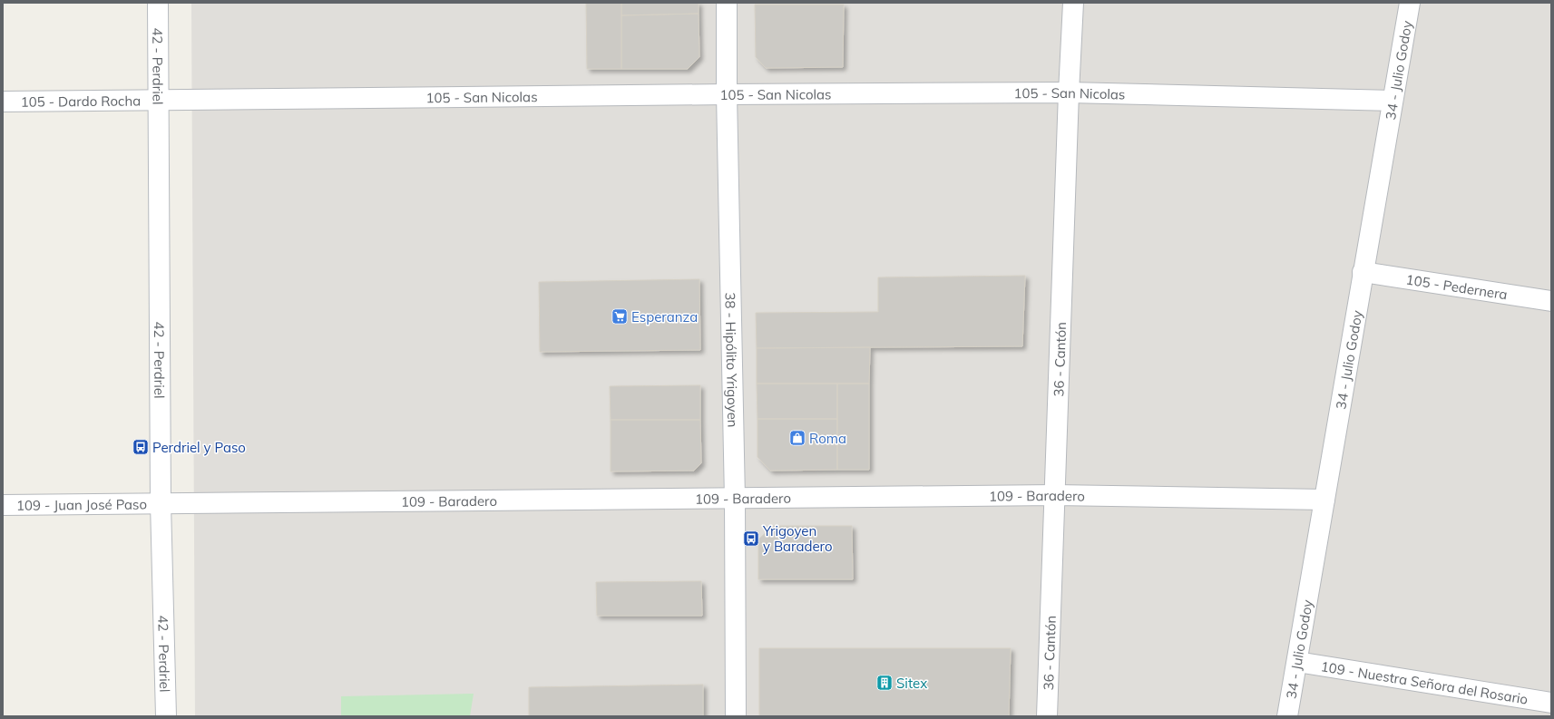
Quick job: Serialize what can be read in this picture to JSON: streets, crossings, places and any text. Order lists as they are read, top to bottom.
{
  "streets": {
    "street": [
      "42 - Perdriel",
      "34 - Julio Godoy",
      "105 - San Nicolas",
      "105 - Dardo Rocha",
      "105 - Pedernera",
      "38 - Hipólito Yrigoyen",
      "36 - Cantón",
      "109 - Baradero",
      "109 - Juan José Paso",
      "109 - Nuestra Señora del Rosario"
    ]
  },
  "crossings": [
    ["42 - Perdriel", "105 - San Nicolas"],
    ["42 - Perdriel", "105 - Dardo Rocha"],
    ["42 - Perdriel", "109 - Baradero"],
    ["42 - Perdriel", "109 - Juan José Paso"],
    ["34 - Julio Godoy", "105 - San Nicolas"],
    ["34 - Julio Godoy", "105 - Pedernera"],
    ["34 - Julio Godoy", "109 - Baradero"],
    ["34 - Julio Godoy", "109 - Nuestra Señora del Rosario"],
    ["105 - San Nicolas", "105 - Dardo Rocha"],
    ["105 - San Nicolas", "38 - Hipólito Yrigoyen"],
    ["105 - San Nicolas", "36 - Cantón"],
    ["38 - Hipólito Yrigoyen", "109 - Baradero"],
    ["36 - Cantón", "109 - Baradero"],
    ["109 - Baradero", "109 - Juan José Paso"]
  ],
  "places": {
    "supermarket": ["Esperanza"],
    "shop": ["Roma"],
    "bus stop": ["Perdriel y Paso", "Yrigoyen y Baradero"],
    "building": ["Sitex"]
  }
}
